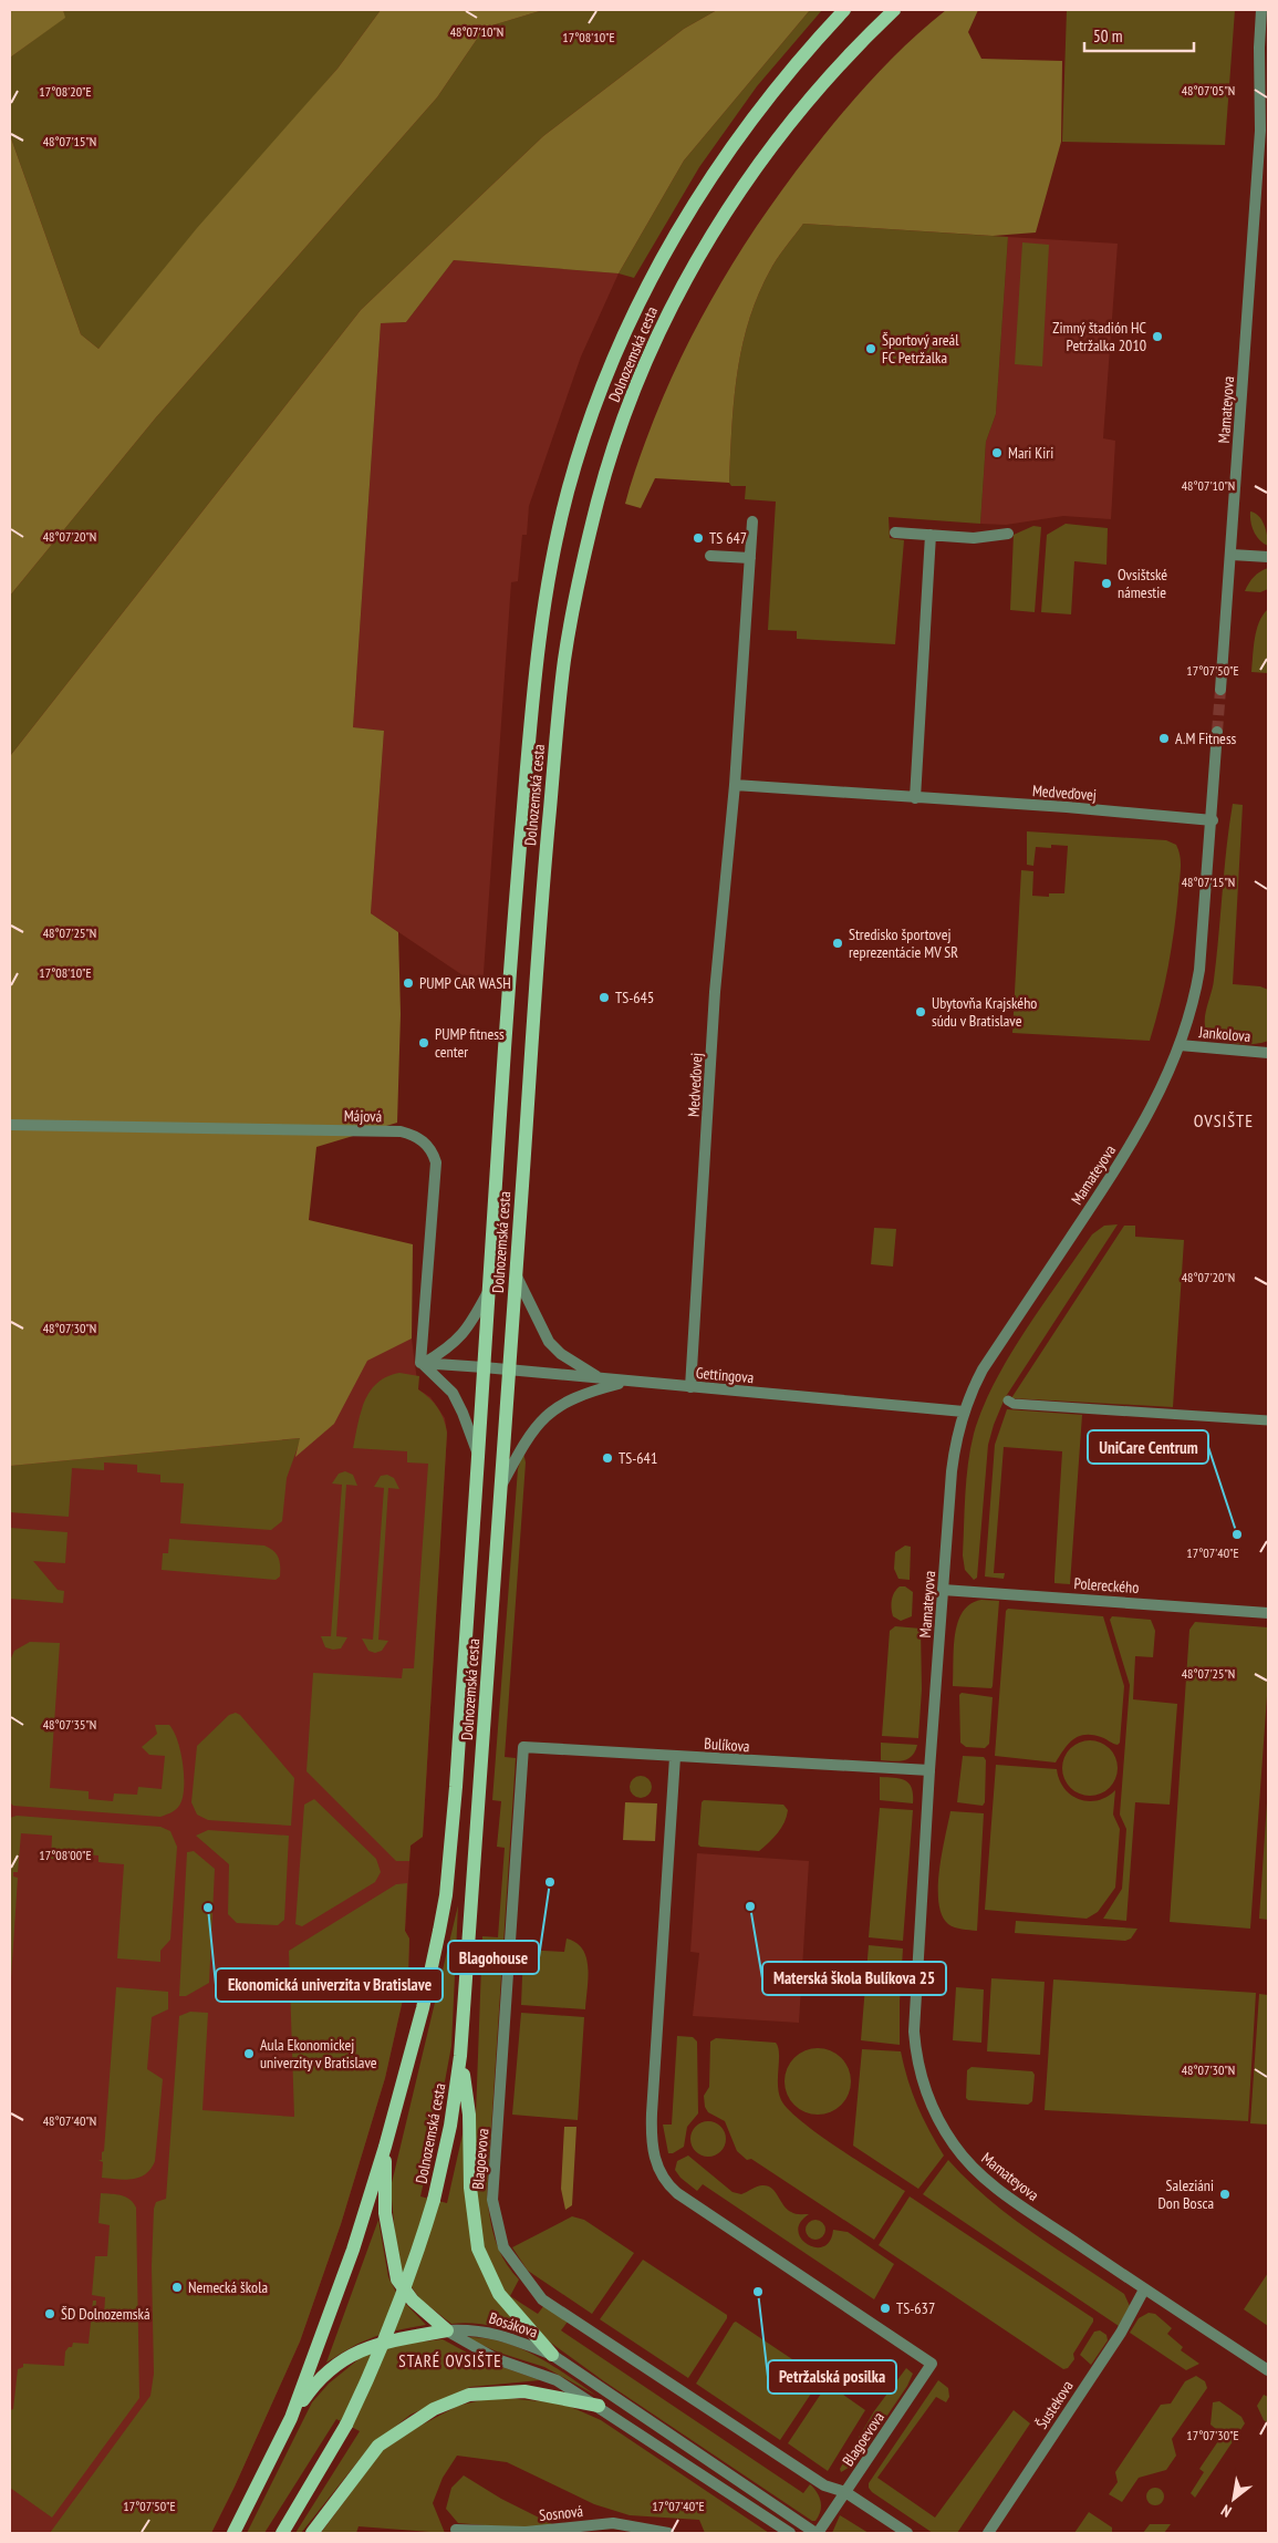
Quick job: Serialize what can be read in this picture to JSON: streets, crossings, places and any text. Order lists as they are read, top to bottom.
{
  "streets": {
    "main road": ["Dolnozemská cesta"],
    "street": [
      "Mamateyova",
      "Medveďovej",
      "Jankolova",
      "Májová",
      "Gettingova",
      "Polereckého",
      "Bulíkova",
      "Blagoevova",
      "Bosákova",
      "Šustekova",
      "Sosnová"
    ]
  },
  "crossings": [
    ["Dolnozemská cesta", "Gettingova"],
    ["Mamateyova", "Medveďovej"],
    ["Mamateyova", "Jankolova"],
    ["Mamateyova", "Gettingova"],
    ["Mamateyova", "Polereckého"],
    ["Mamateyova", "Bulíkova"],
    ["Mamateyova", "Šustekova"],
    ["Medveďovej", "Gettingova"],
    ["Bulíkova", "Blagoevova"],
    ["Blagoevova", "Bosákova"]
  ],
  "districts": ["OVSIŠTE", "STARÉ OVSIŠTE"],
  "places": [
    "Zimný štadión HC Petržalka 2010",
    "Športový areál FC Petržalka",
    "Mari Kiri",
    "TS 647",
    "Ovsištské námestie",
    "A.M Fitness",
    "Stredisko športovej reprezentácie MV SR",
    "PUMP CAR WASH",
    "TS-645",
    "Ubytovňa Krajského súdu v Bratislave",
    "PUMP fitness center",
    "TS-641",
    "UniCare Centrum",
    "Blagohouse",
    "Materská škola Bulíkova 25",
    "Ekonomická univerzita v Bratislave",
    "Aula Ekonomickej univerzity v Bratislave",
    "Saleziáni Don Bosca",
    "Nemecká škola",
    "Petržalská posilka",
    "TS-637",
    "ŠD Dolnozemská"
  ],
  "scale_bar": "50 m",
  "north": "bottom left",
  "coordinates": [
    "48°07'10\"N",
    "17°08'10\"E",
    "48°07'05\"N",
    "17°08'20\"E",
    "48°07'15\"N",
    "48°07'20\"N",
    "17°07'50\"E",
    "48°07'25\"N",
    "48°07'30\"N",
    "17°07'40\"E",
    "48°07'35\"N",
    "17°08'00\"E",
    "48°07'40\"N",
    "17°07'30\"E"
  ]
}
